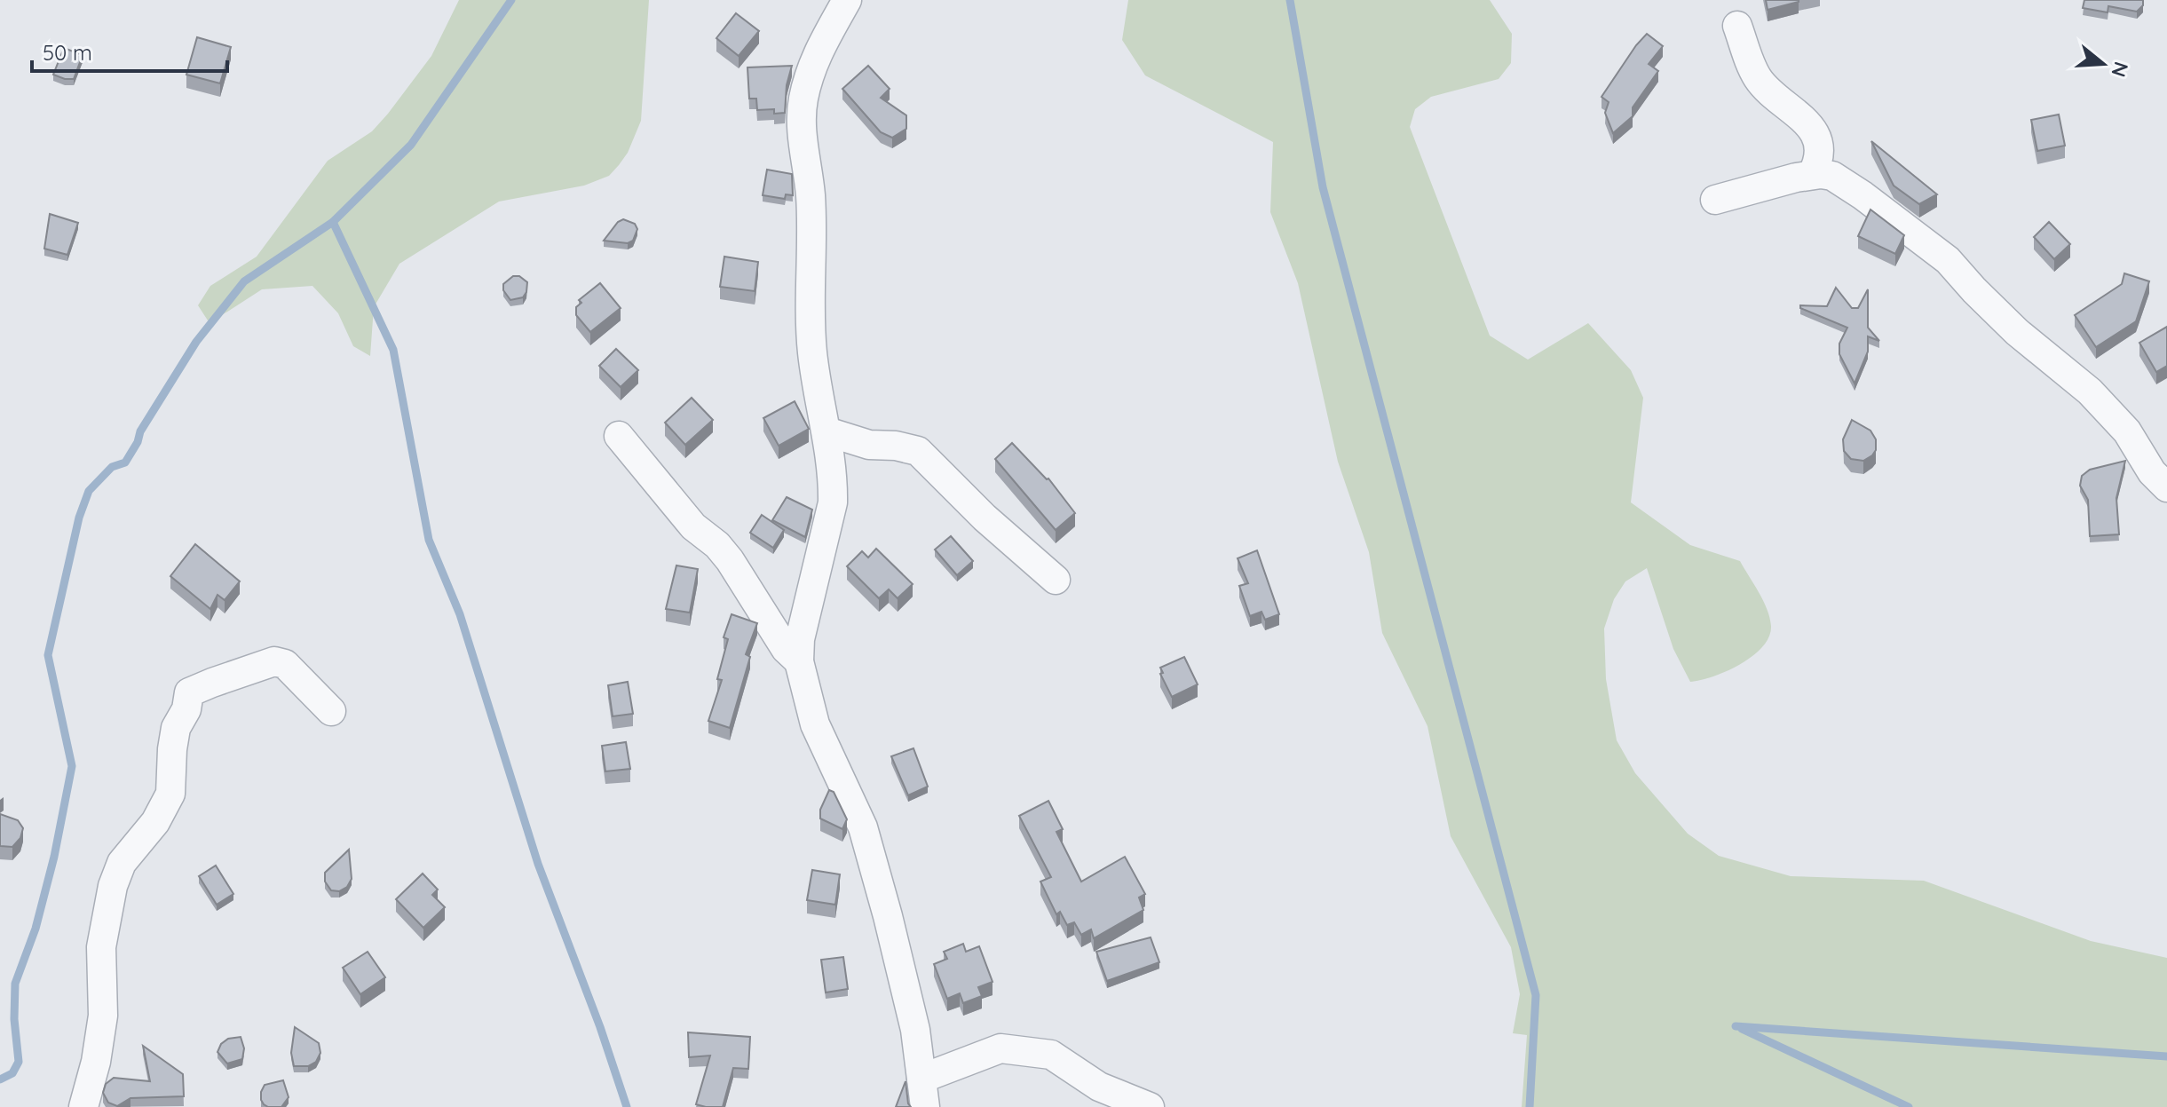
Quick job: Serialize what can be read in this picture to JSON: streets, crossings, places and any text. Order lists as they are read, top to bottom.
{
  "scale_bar": "50 m",
  "north": "right"
}
